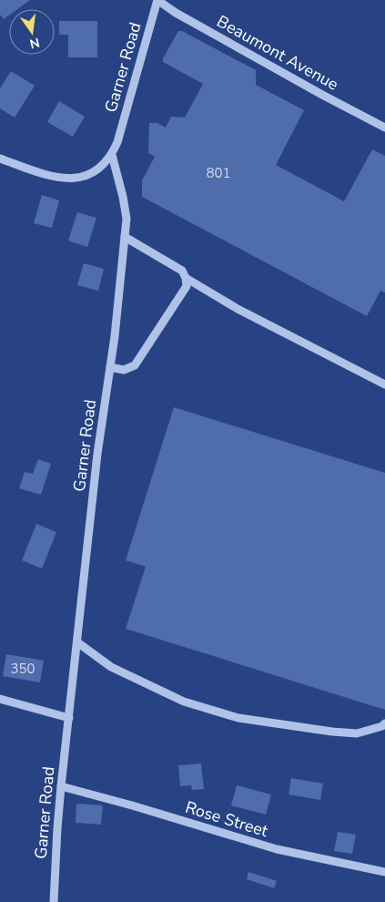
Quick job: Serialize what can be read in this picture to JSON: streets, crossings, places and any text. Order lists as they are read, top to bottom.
{
  "streets": {
    "street": ["Beaumont Avenue", "Garner Road", "Rose Street"]
  },
  "crossings": [
    ["Beaumont Avenue", "Garner Road"],
    ["Garner Road", "Rose Street"]
  ],
  "house_numbers": ["801", "350"],
  "north": "bottom"
}
